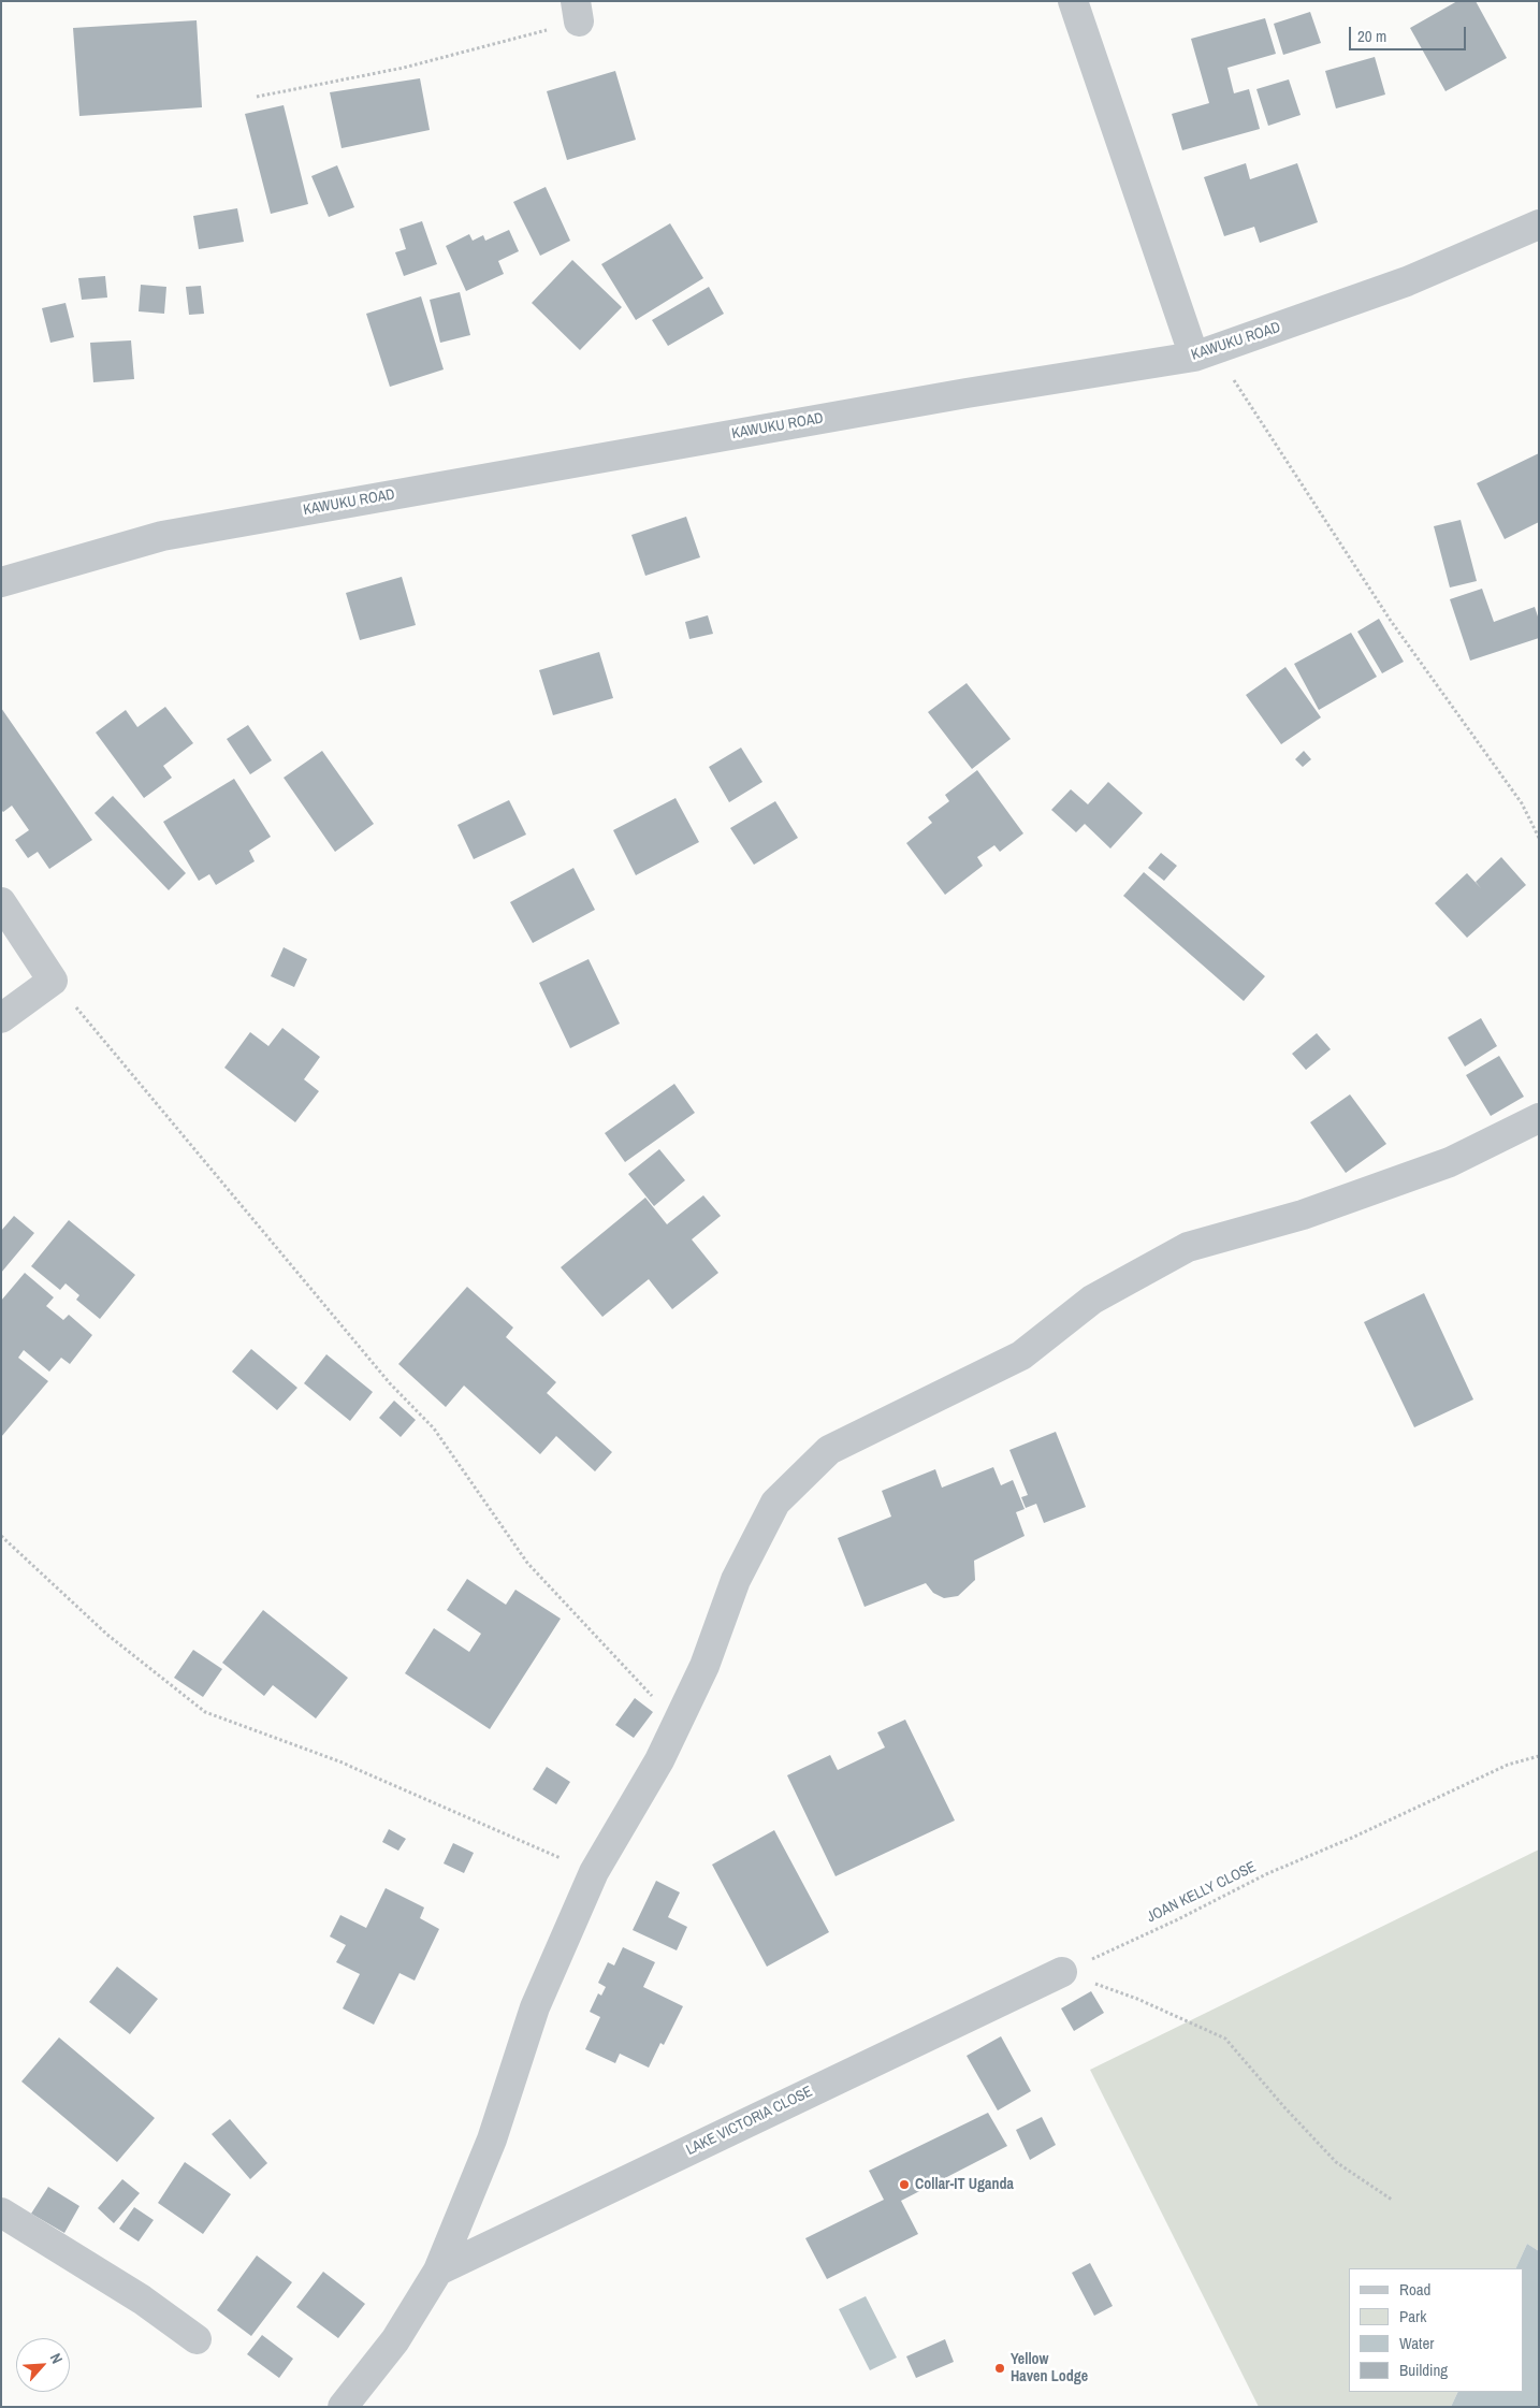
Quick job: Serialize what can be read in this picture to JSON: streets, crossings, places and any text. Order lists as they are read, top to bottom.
{
  "streets": {
    "street": ["KAWUKU ROAD", "LAKE VICTORIA CLOSE"],
    "path": ["JOAN KELLY CLOSE"]
  },
  "crossings": [
    ["JOAN KELLY CLOSE", "LAKE VICTORIA CLOSE"]
  ],
  "places": ["Collar-IT Uganda", "Yellow Haven Lodge"],
  "legend": [
    "Road",
    "Park",
    "Water",
    "Building"
  ],
  "scale_bar": "20 m",
  "north": "top right"
}
